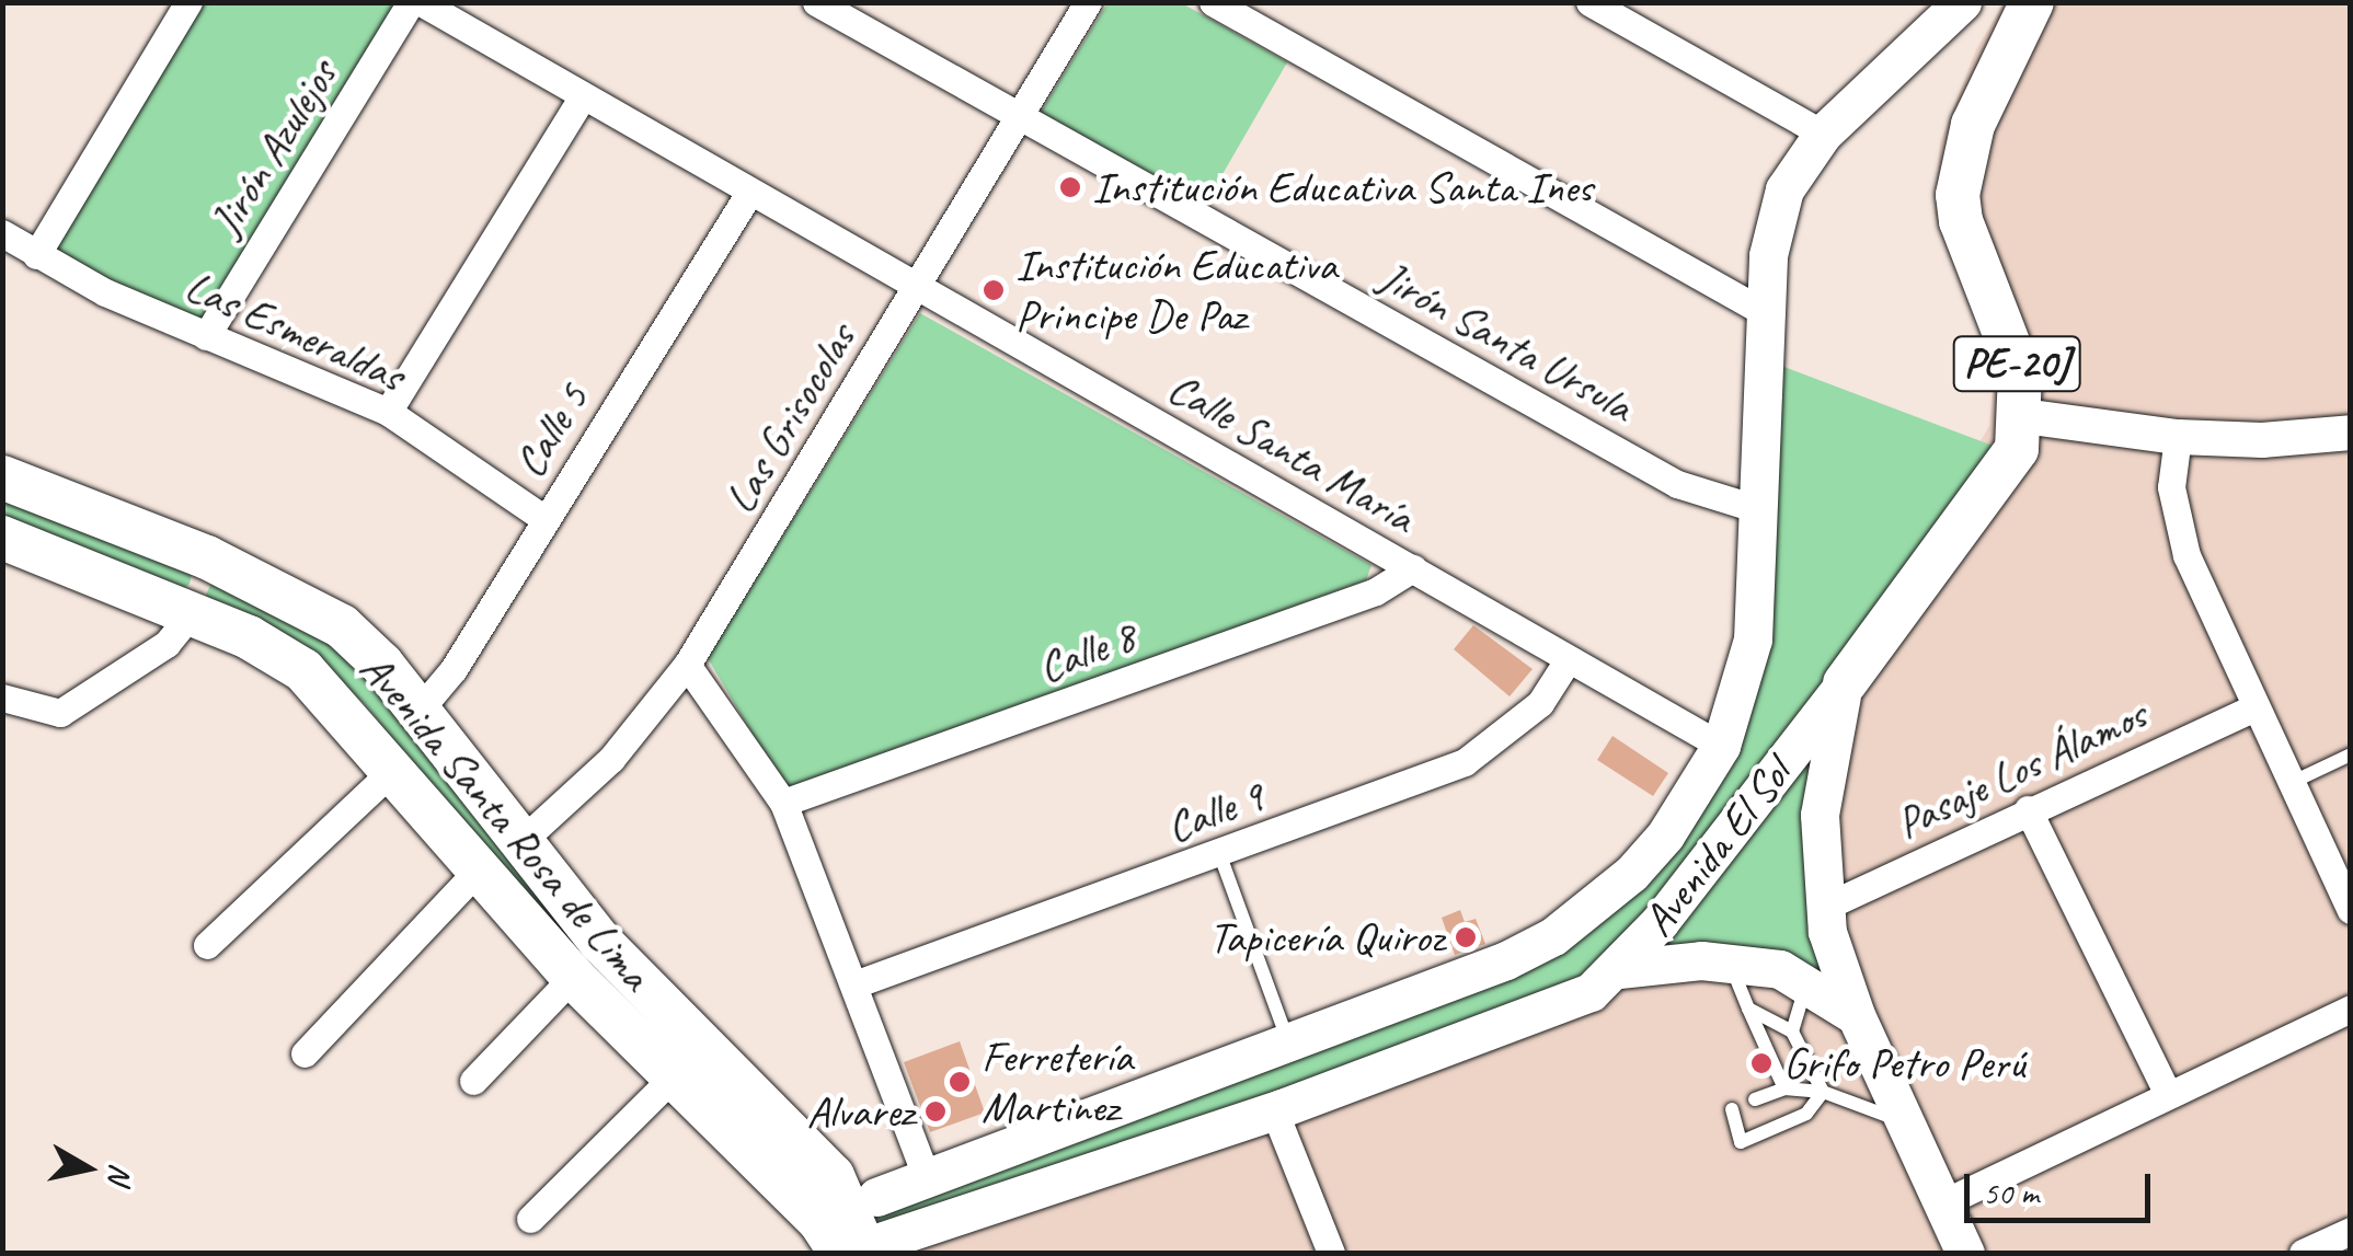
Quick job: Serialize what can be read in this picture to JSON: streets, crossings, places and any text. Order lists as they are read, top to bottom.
{
  "streets": {
    "main road": ["PE-20J", "Avenida Santa Rosa de Lima", "Avenida El Sol"],
    "street": [
      "Jirón Azulejos",
      "Las Esmeraldas",
      "Jirón Santa Ursula",
      "Las Grisocolas",
      "Calle 5",
      "Calle Santa María",
      "Calle 8",
      "Pasaje Los Álamos",
      "Calle 9"
    ]
  },
  "crossings": [
    ["Jirón Azulejos", "Las Esmeraldas"],
    ["Las Esmeraldas", "Calle 5"],
    ["Jirón Santa Ursula", "Las Grisocolas"],
    ["Jirón Santa Ursula", "Avenida El Sol"],
    ["PE-20J", "Pasaje Los Álamos"],
    ["PE-20J", "Avenida El Sol"],
    ["Las Grisocolas", "Calle Santa María"],
    ["Las Grisocolas", "Avenida Santa Rosa de Lima"],
    ["Calle 5", "Calle Santa María"],
    ["Calle 5", "Avenida Santa Rosa de Lima"],
    ["Calle Santa María", "Calle 8"],
    ["Calle Santa María", "Calle 9"],
    ["Calle Santa María", "Avenida El Sol"],
    ["Avenida Santa Rosa de Lima", "Avenida El Sol"]
  ],
  "places": [
    "Institución Educativa Santa Ines",
    "Institución Educativa Principe De Paz",
    "Tapicería Quiroz",
    "Grifo Petro Perú",
    "Ferretería Martinez",
    "Alvarez"
  ],
  "scale_bar": "50 m",
  "north": "right"
}
